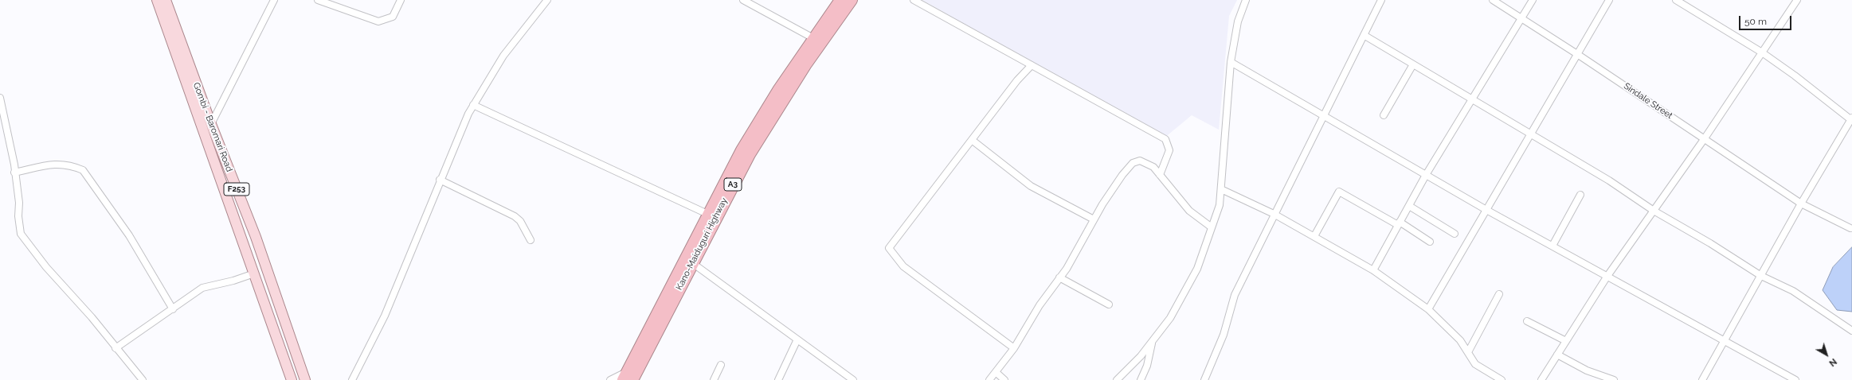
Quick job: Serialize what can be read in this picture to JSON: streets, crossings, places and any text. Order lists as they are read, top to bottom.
{
  "streets": {
    "highway": ["A3", "Kano-Maiduguri Highway"],
    "main road": ["Gombi - Baromari Road", "F253"],
    "street": ["Sindale Street"]
  },
  "scale_bar": "50 m",
  "north": "bottom right"
}
